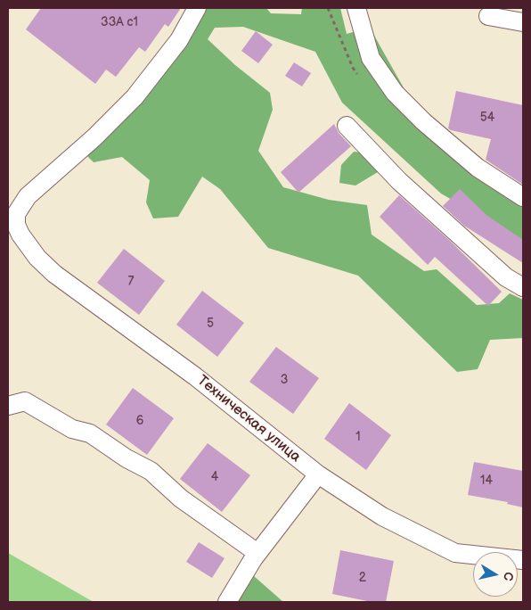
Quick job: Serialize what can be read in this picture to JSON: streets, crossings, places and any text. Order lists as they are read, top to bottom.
{
  "streets": {
    "street": ["Техническая улица"]
  },
  "house_numbers": [
    "33А с1",
    "54",
    "7",
    "5",
    "3",
    "6",
    "1",
    "4",
    "14",
    "2"
  ],
  "north": "right"
}
